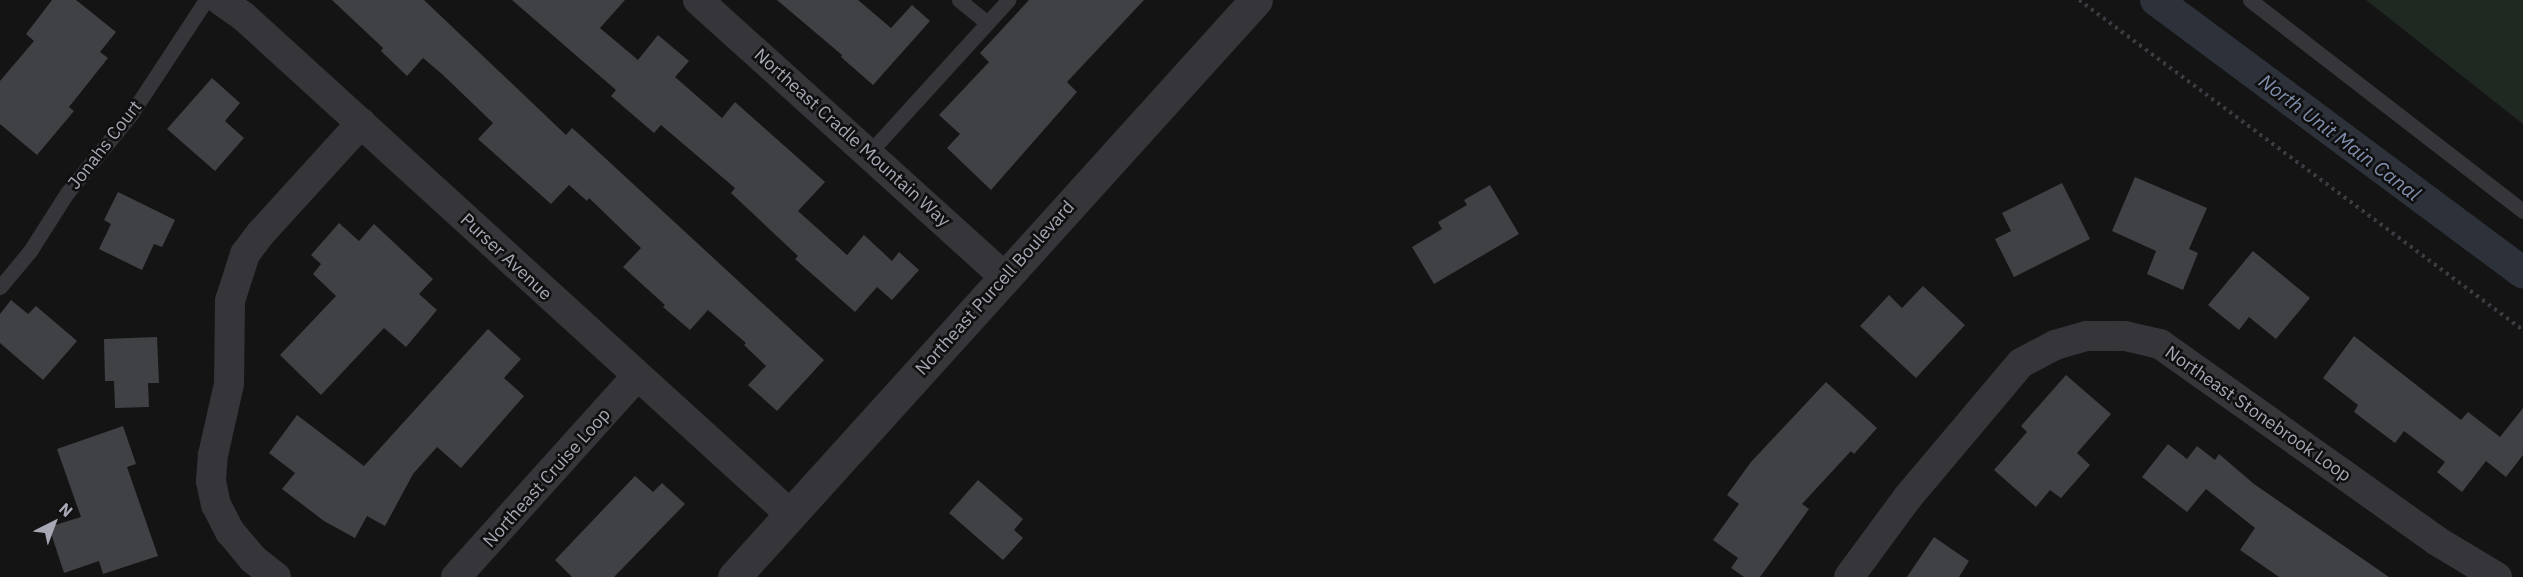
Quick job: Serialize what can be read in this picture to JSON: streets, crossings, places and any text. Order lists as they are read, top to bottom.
{
  "streets": {
    "street": [
      "Northeast Cradle Mountain Way",
      "Purser Avenue",
      "Northeast Purcell Boulevard",
      "Northeast Stonebrook Loop",
      "Northeast Cruise Loop"
    ],
    "lane": ["Jonahs Court"]
  },
  "crossings": [
    ["Northeast Cradle Mountain Way", "Northeast Purcell Boulevard"],
    ["Purser Avenue", "Northeast Purcell Boulevard"],
    ["Purser Avenue", "Northeast Cruise Loop"]
  ],
  "water": ["North Unit Main Canal"],
  "north": "top right"
}
